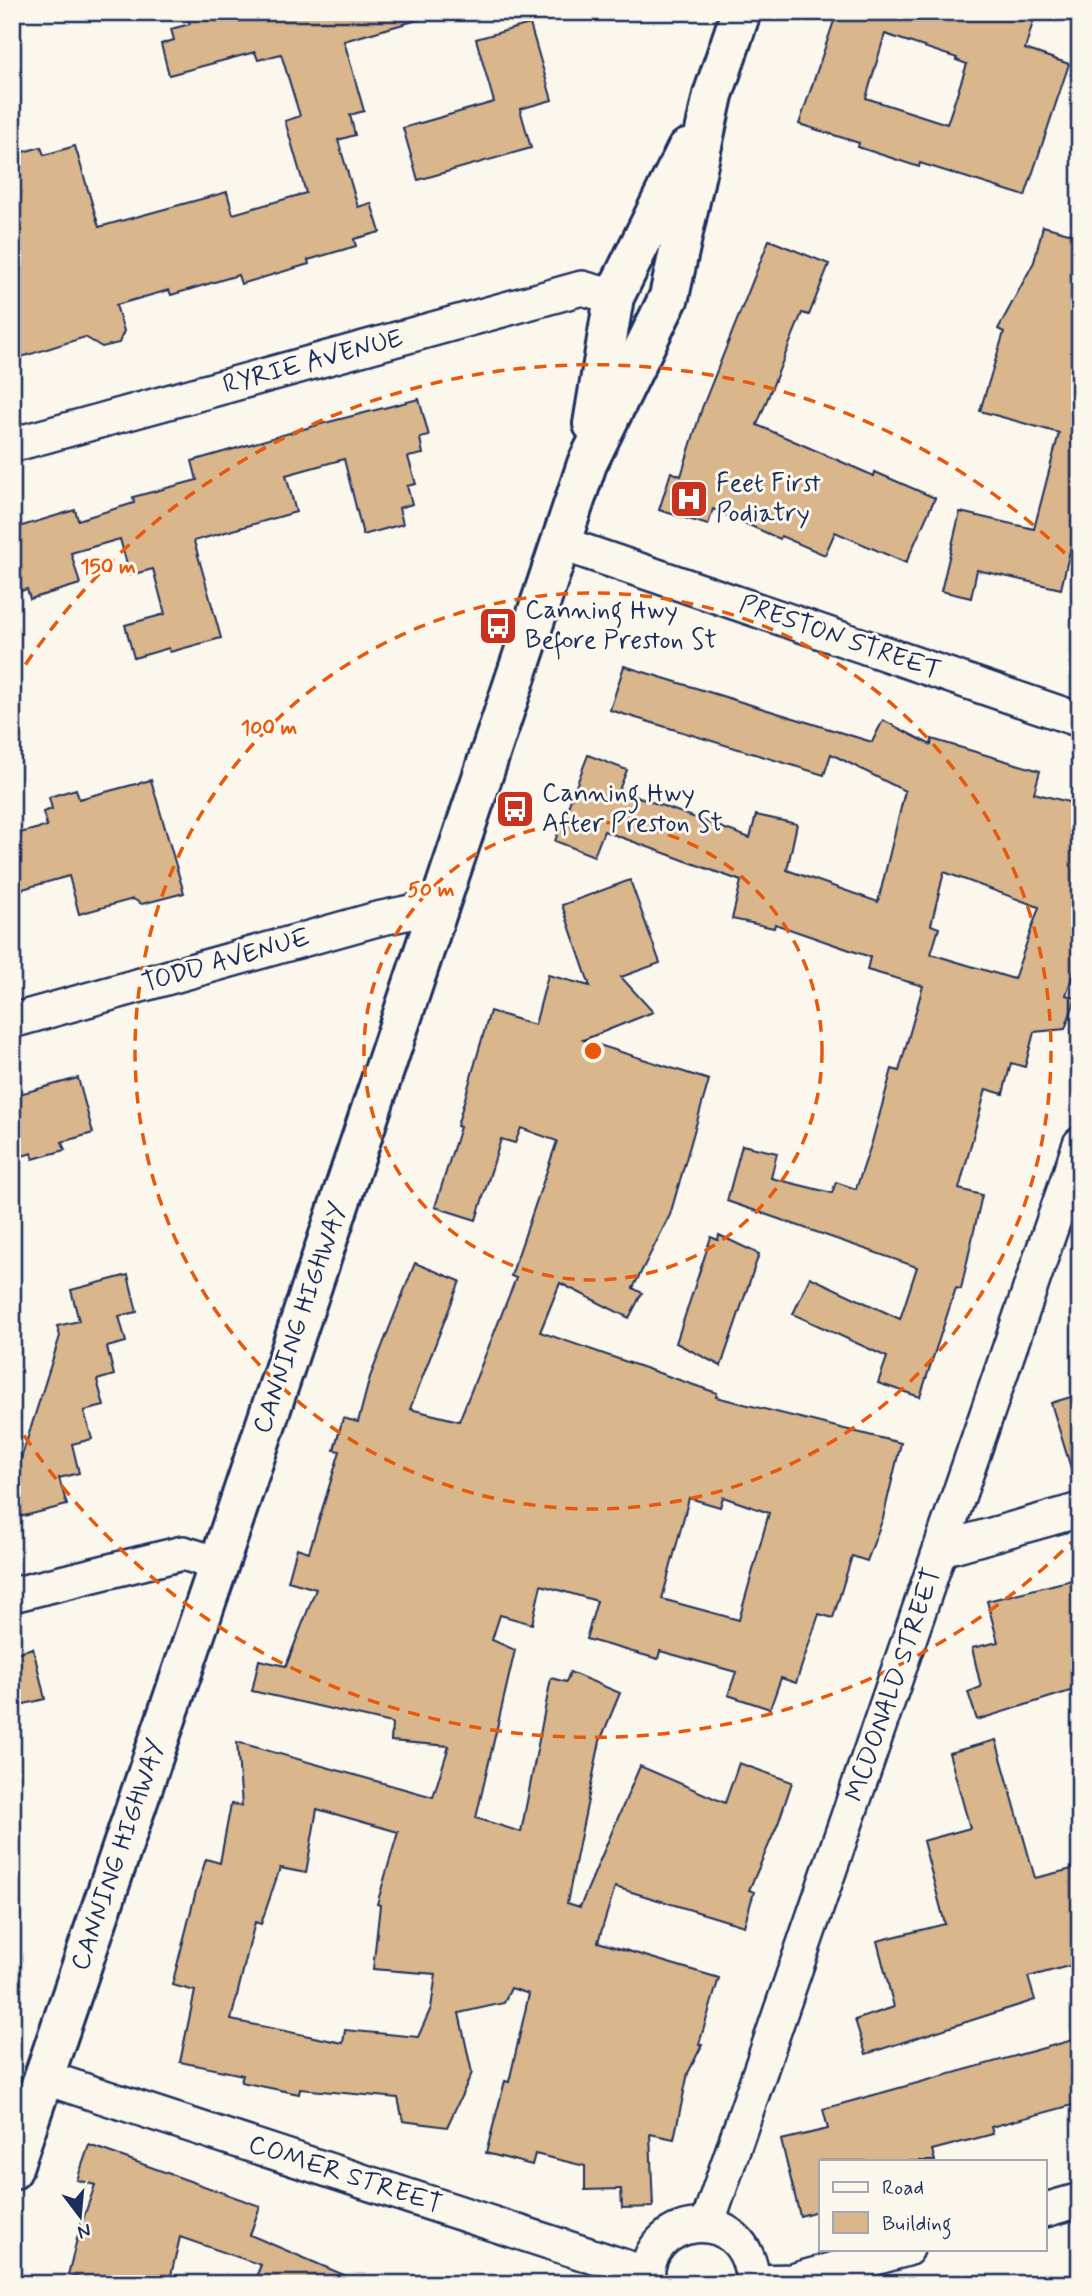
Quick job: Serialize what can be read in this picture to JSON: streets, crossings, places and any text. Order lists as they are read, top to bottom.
{
  "streets": {
    "highway": ["CANNING HIGHWAY"],
    "street": [
      "RYRIE AVENUE",
      "PRESTON STREET",
      "TODD AVENUE",
      "MCDONALD STREET",
      "COMER STREET"
    ]
  },
  "crossings": [
    ["RYRIE AVENUE", "CANNING HIGHWAY"],
    ["PRESTON STREET", "CANNING HIGHWAY"],
    ["TODD AVENUE", "CANNING HIGHWAY"],
    ["CANNING HIGHWAY", "COMER STREET"]
  ],
  "places": {
    "hospital": ["Feet First Podiatry"],
    "bus stop": ["Canning Hwy Before Preston St", "Canning Hwy After Preston St"]
  },
  "legend": ["Road", "Building"],
  "north": "bottom",
  "rings": ["150 m", "100 m", "50 m"]
}
